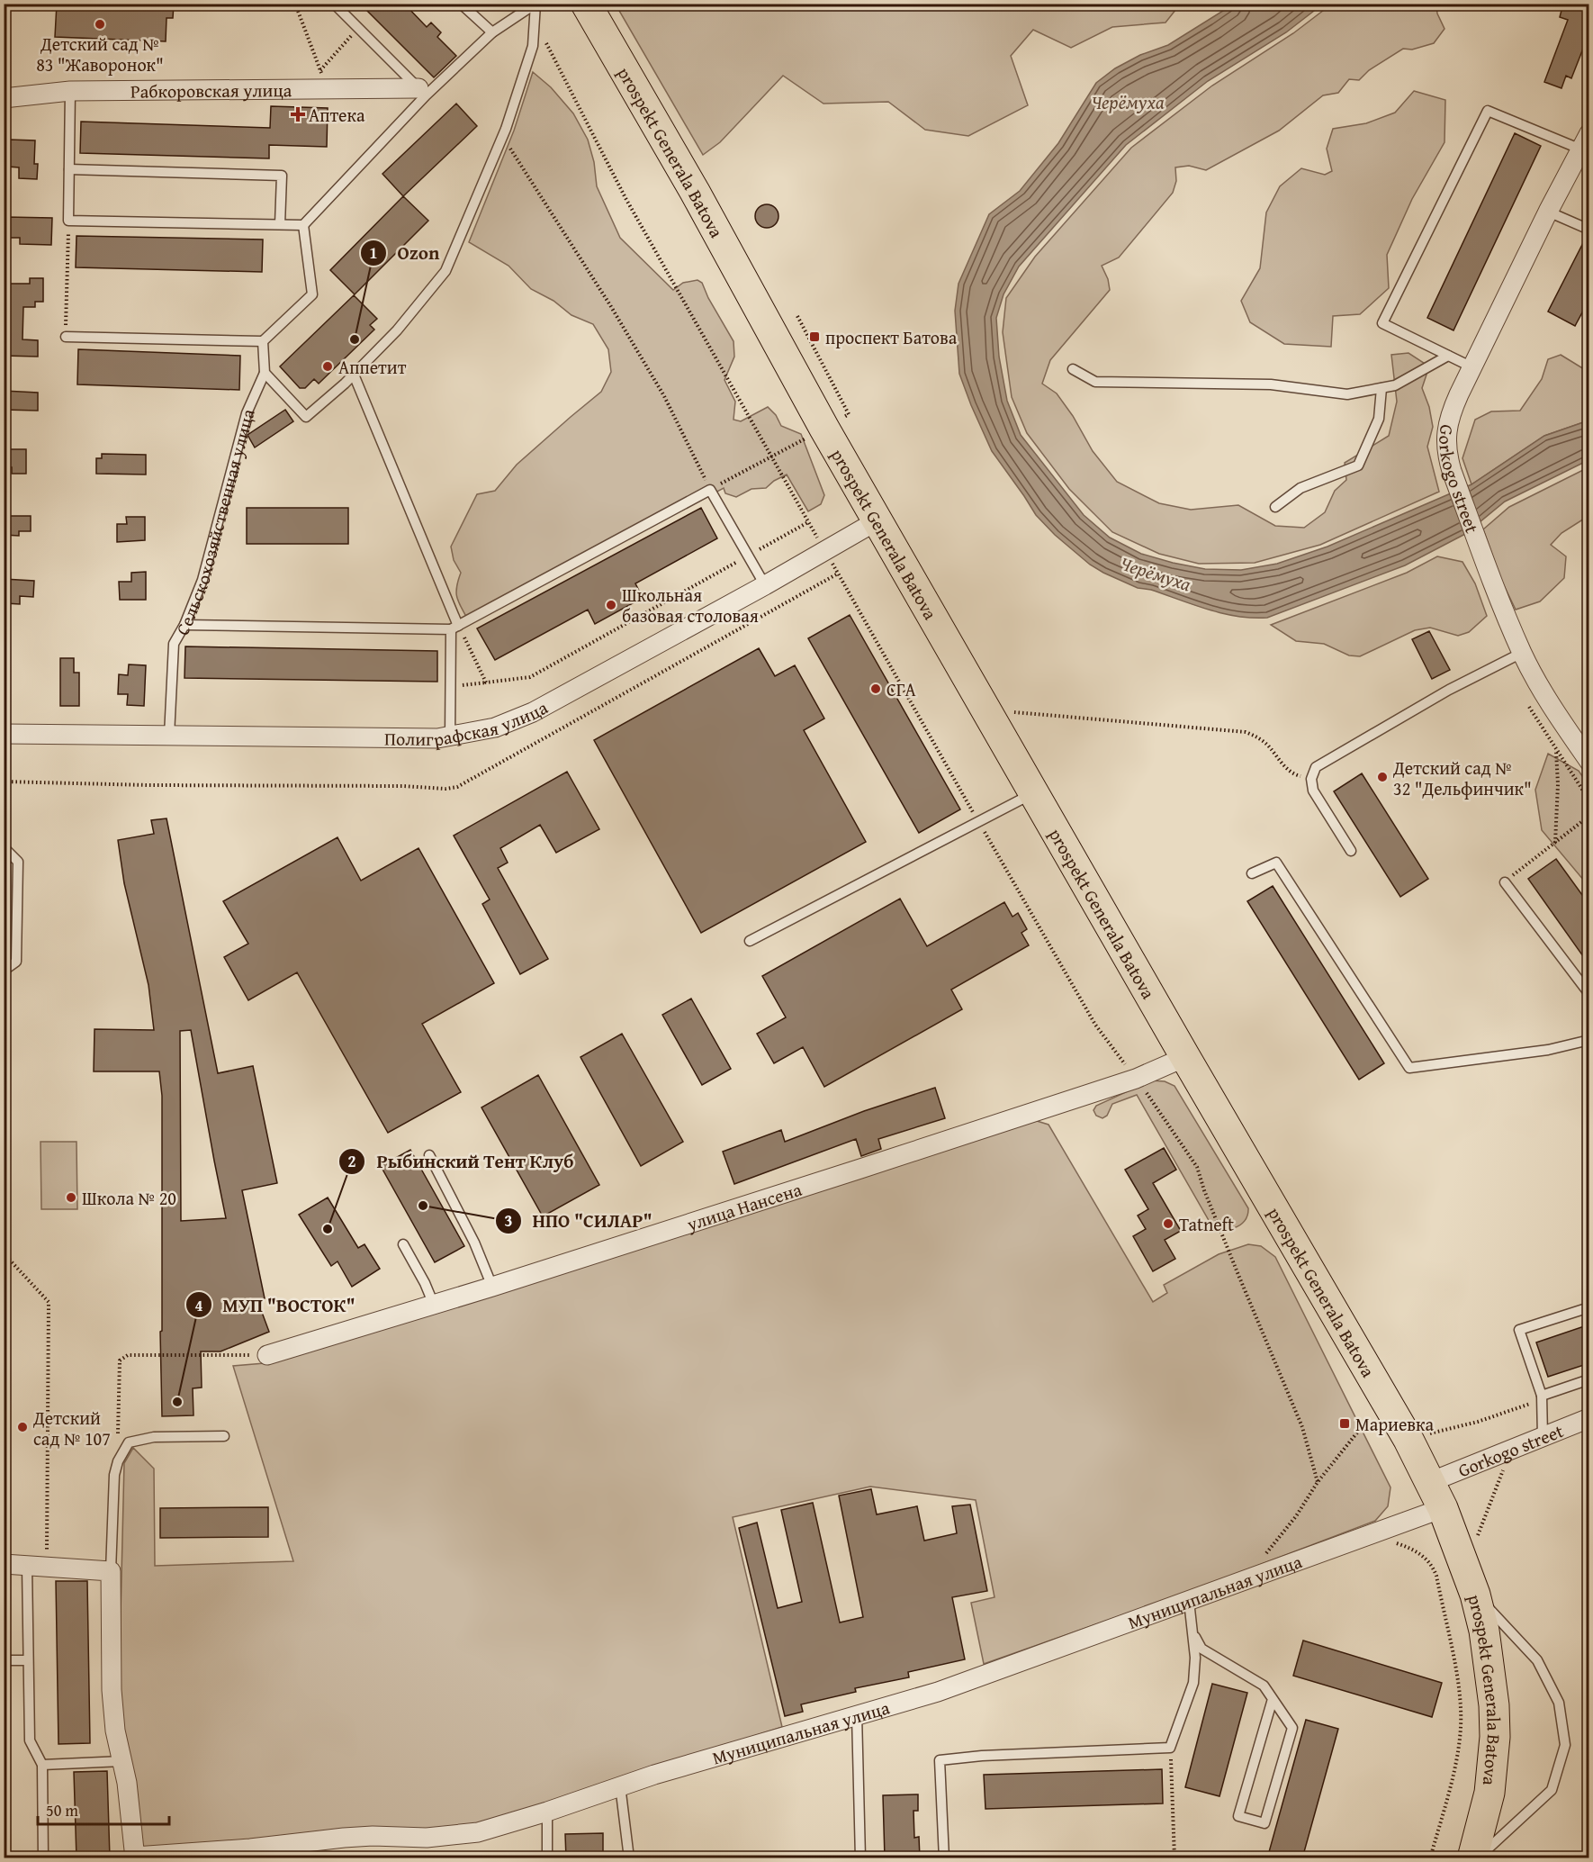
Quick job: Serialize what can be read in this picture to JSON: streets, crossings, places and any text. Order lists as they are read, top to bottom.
{
  "streets": {
    "main road": ["prospekt Generala Batova"],
    "street": [
      "Рабкоровская улица",
      "Gorkogo street",
      "Полиграфская улица",
      "улица Нансена",
      "Муниципальная улица"
    ],
    "lane": ["Сельскохозяйственная улица"]
  },
  "crossings": [
    ["prospekt Generala Batova", "Gorkogo street"],
    ["prospekt Generala Batova", "Полиграфская улица"],
    ["prospekt Generala Batova", "улица Нансена"],
    ["prospekt Generala Batova", "Муниципальная улица"],
    ["Сельскохозяйственная улица", "Полиграфская улица"]
  ],
  "water": ["Черёмуха"],
  "places": {
    "other": [
      "Детский сад № 83 \"Жаворонок\"",
      "Ozon",
      "Аппетит",
      "Школьная базовая столовая",
      "СГА",
      "Детский сад № 32 \"Дельфинчик\"",
      "Школа № 20",
      "НПО \"СИЛАР\"",
      "Tatneft",
      "Рыбинский Тент Клуб",
      "МУП \"ВОСТОК\"",
      "Детский сад № 107"
    ],
    "health": ["Аптека"],
    "transit": ["проспект Батова", "Мариевка"]
  },
  "scale_bar": "50 m"
}
